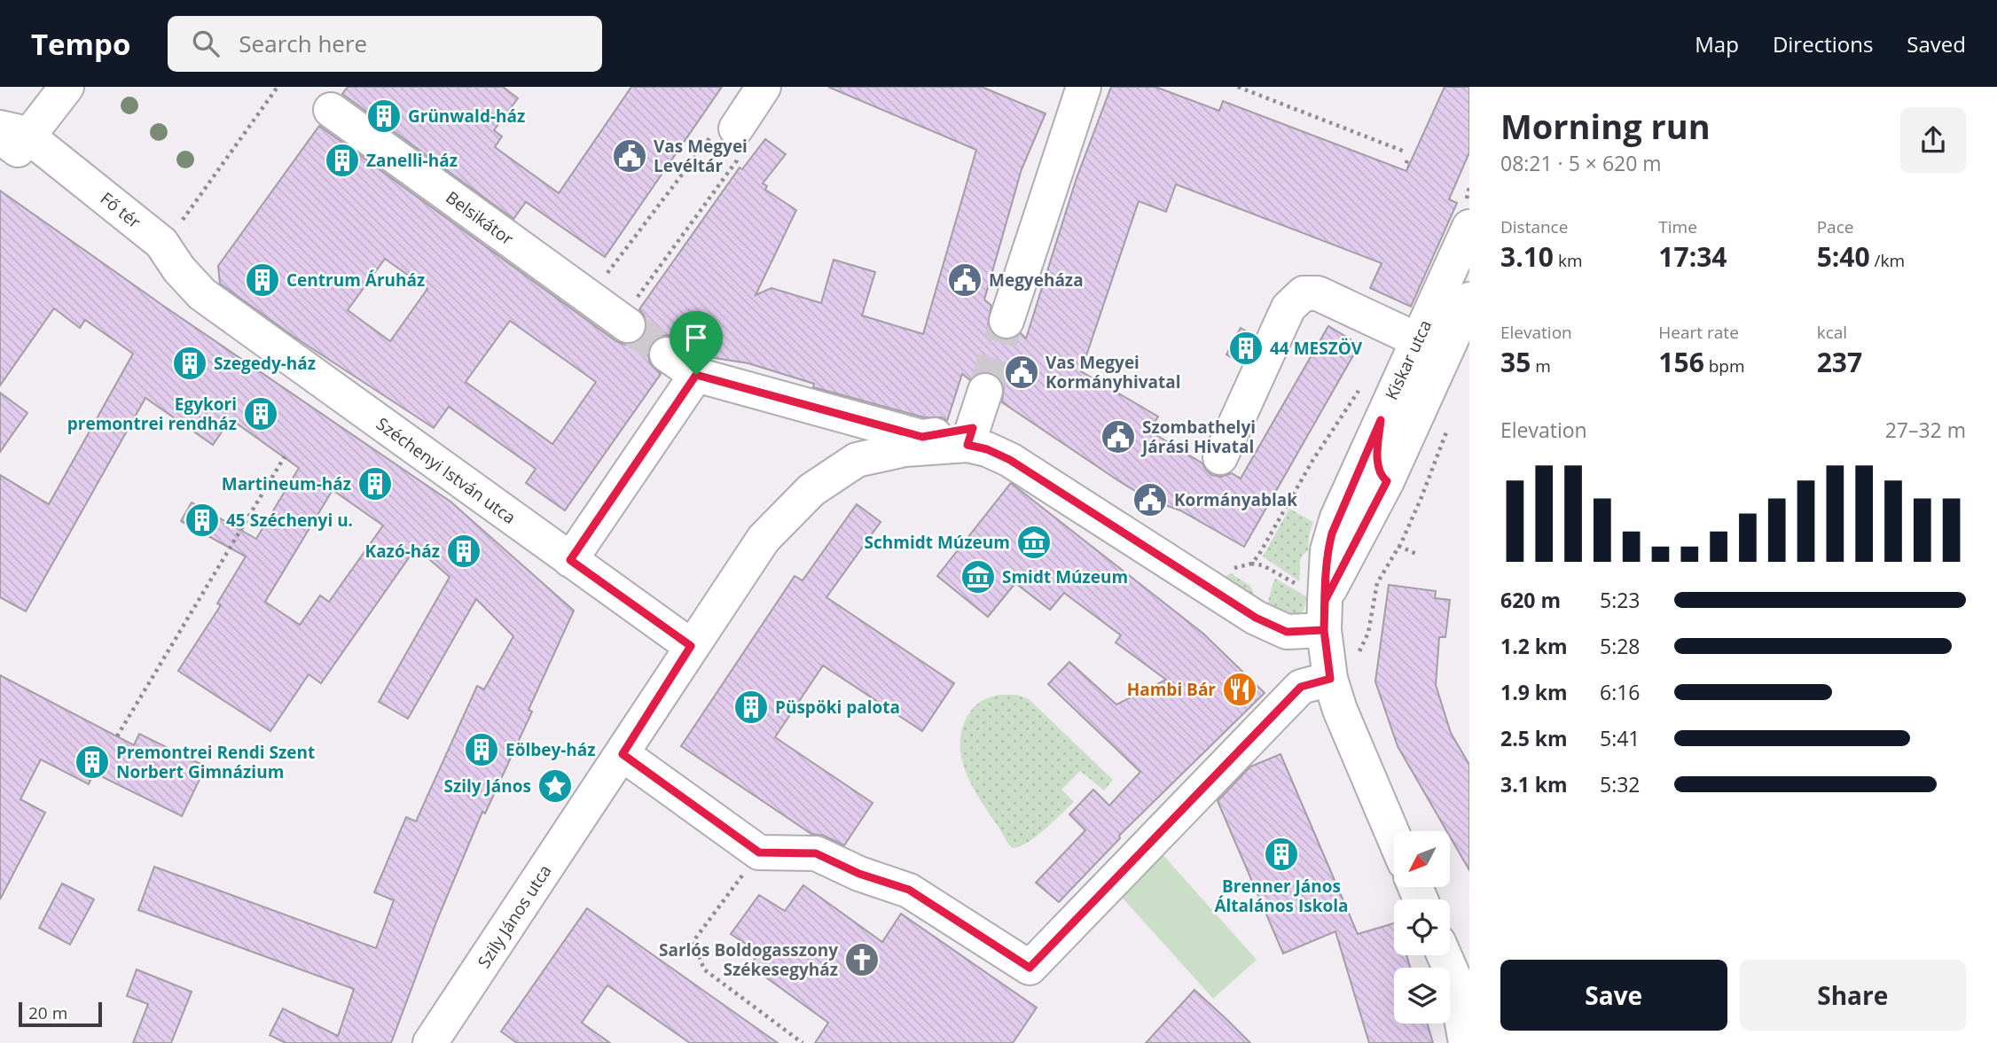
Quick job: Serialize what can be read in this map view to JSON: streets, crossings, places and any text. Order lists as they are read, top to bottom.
{
  "streets": {
    "street": [
      "Fő tér",
      "Belsikátor",
      "Kiskar utca",
      "Széchenyi István utca",
      "Szily János utca"
    ]
  },
  "crossings": [
    ["Fő tér", "Széchenyi István utca"],
    ["Széchenyi István utca", "Szily János utca"]
  ],
  "places": {
    "building": [
      "Grünwald-ház",
      "Zanelli-ház",
      "Centrum Áruház",
      "44 MESZÖV",
      "Szegedy-ház",
      "Egykori premontrei rendház",
      "Martineum-ház",
      "45 Széchenyi u.",
      "Kazó-ház",
      "Püspöki palota",
      "Eölbey-ház",
      "Premontrei Rendi Szent Norbert Gimnázium",
      "Brenner János Általános Iskola"
    ],
    "public building": [
      "Vas Megyei Levéltár",
      "Megyeháza",
      "Vas Megyei Kormányhivatal",
      "Szombathelyi Járási Hivatal",
      "Kormányablak"
    ],
    "museum": ["Schmidt Múzeum", "Smidt Múzeum"],
    "restaurant": ["Hambi Bár"],
    "place": ["Szily János"],
    "church": ["Sarlós Boldogasszony Székesegyház"]
  },
  "scale_bar": "20 m",
  "north": "bottom left",
  "page": {
    "header": "Tempo",
    "search": "Search here",
    "nav": ["Map", "Directions", "Saved"],
    "heading": ["Morning run", "08:21 · 5 × 620 m"],
    "stats": [
      ["Distance", "3.10 km"],
      ["Time", "17:34"],
      ["Pace", "5:40 /km"],
      ["Elevation", "35 m"],
      ["Heart rate", "156 bpm"],
      ["kcal", "237"]
    ],
    "chart": ["Elevation", "27–32 m"],
    "list": [
      {
        "name": "620 m",
        "note": "5:23"
      },
      {
        "name": "1.2 km",
        "note": "5:28"
      },
      {
        "name": "1.9 km",
        "note": "6:16"
      },
      {
        "name": "2.5 km",
        "note": "5:41"
      },
      {
        "name": "3.1 km",
        "note": "5:32"
      }
    ],
    "buttons": ["Save", "Share"],
    "scale": "20 m"
  }
}
